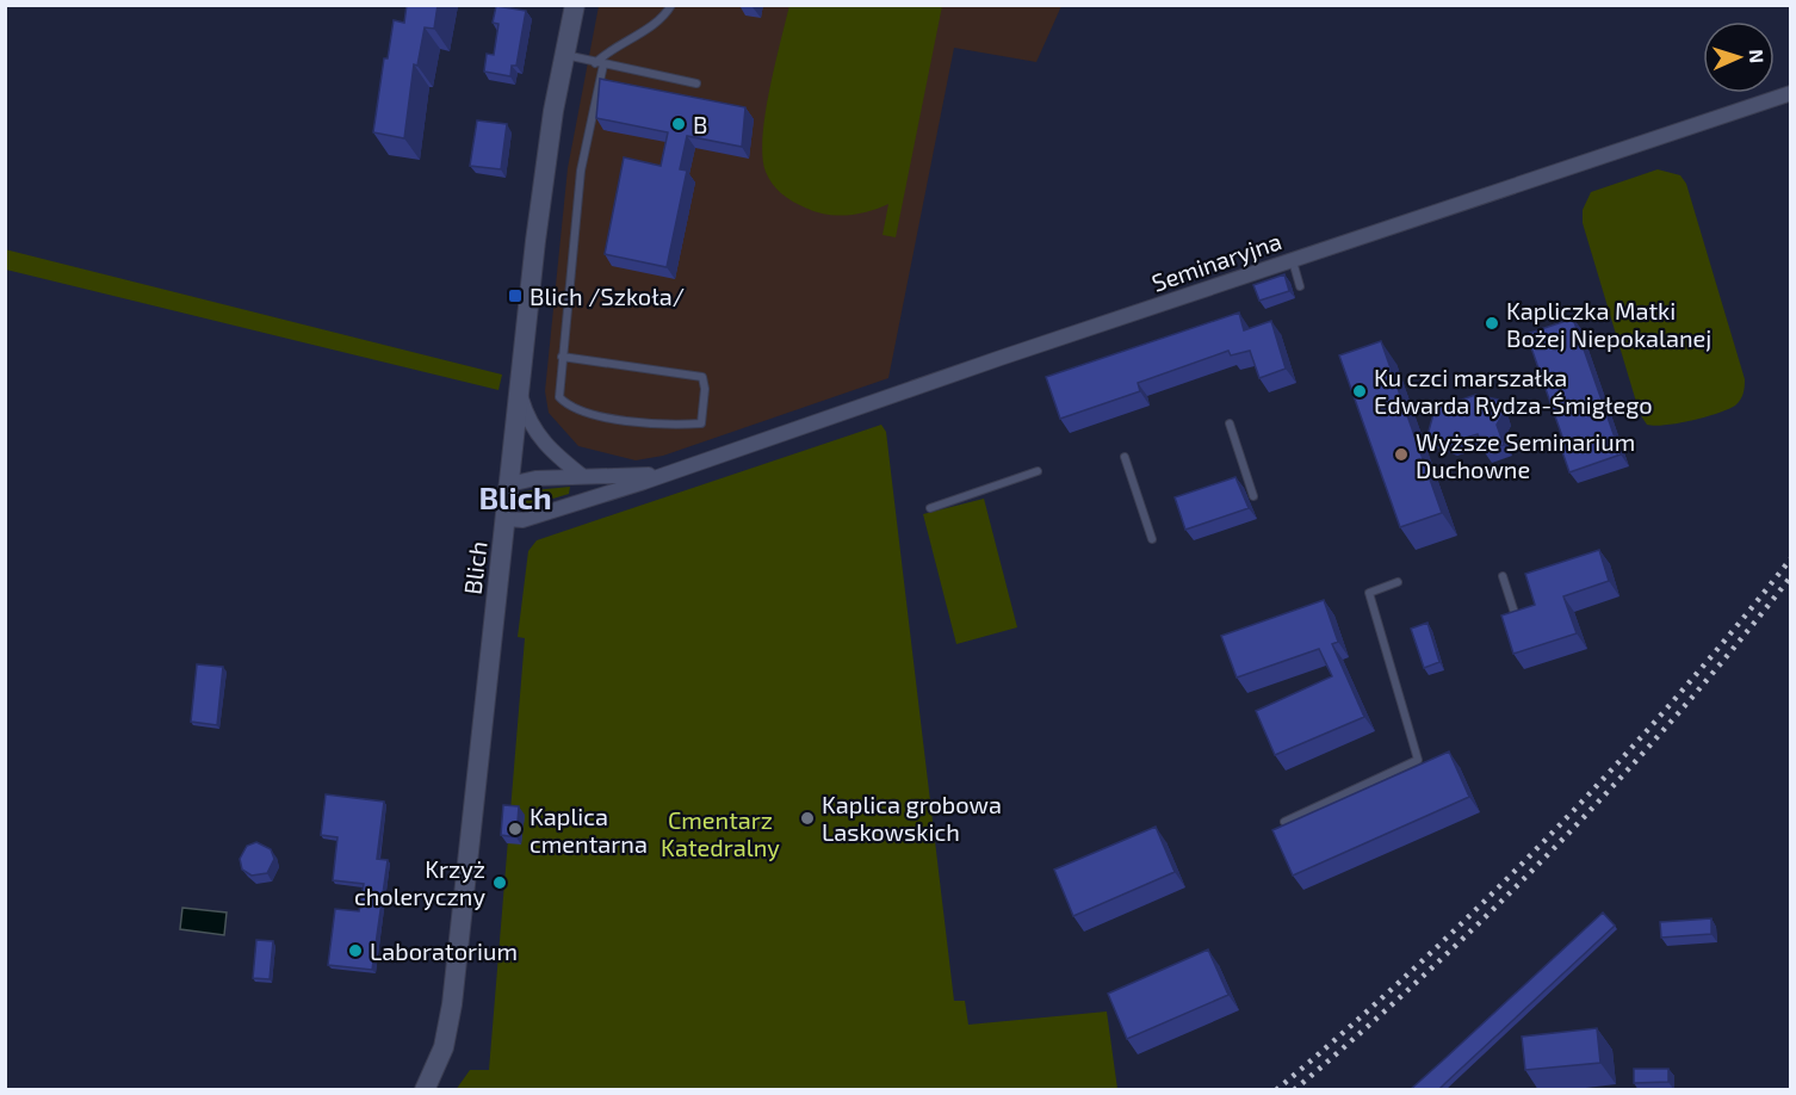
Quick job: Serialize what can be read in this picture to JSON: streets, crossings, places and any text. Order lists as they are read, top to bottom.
{
  "streets": {
    "street": ["Seminaryjna", "Blich"]
  },
  "crossings": [
    ["Seminaryjna", "Blich"]
  ],
  "districts": ["Blich"],
  "parks": ["Cmentarz Katedralny"],
  "places": {
    "other": [
      "B",
      "Kapliczka Matki Bożej Niepokalanej",
      "Ku czci marszałka Edwarda Rydza-Śmigłego",
      "Wyższe Seminarium Duchowne",
      "Kaplica grobowa Laskowskich",
      "Kaplica cmentarna",
      "Krzyż choleryczny",
      "Laboratorium"
    ],
    "transit": ["Blich /Szkoła/"]
  },
  "north": "right"
}
